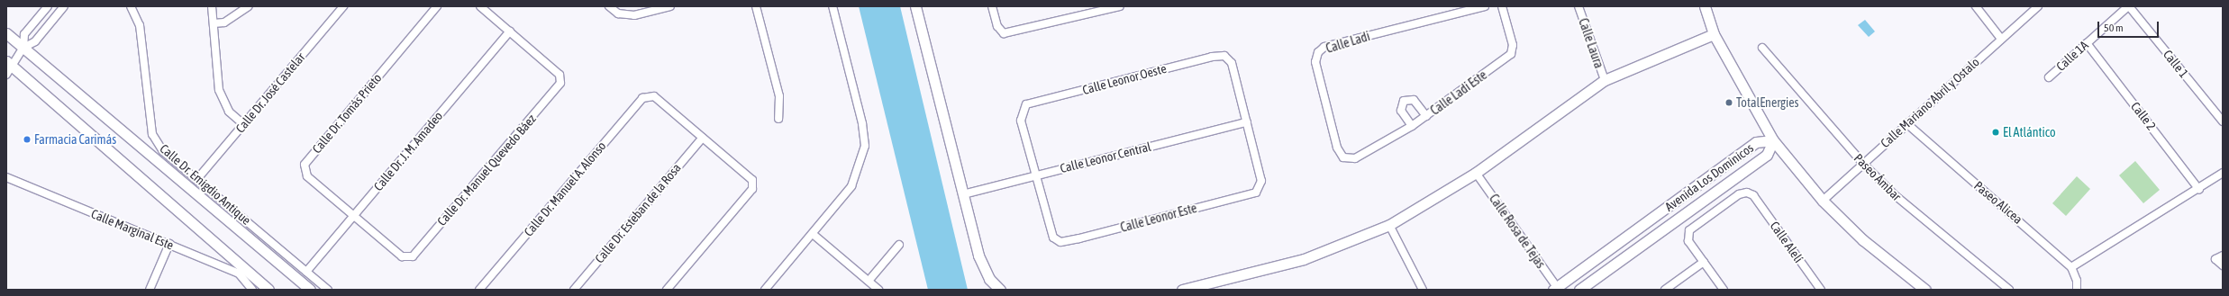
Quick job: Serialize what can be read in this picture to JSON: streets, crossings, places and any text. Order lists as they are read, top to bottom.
{
  "streets": {
    "street": [
      "Calle Ladi",
      "Calle Laura",
      "Calle 1A",
      "Calle 1",
      "Calle Leonor Oeste",
      "Calle Dr. José Castelar",
      "Calle Ladi Este",
      "Calle Mariano Abril y Ostalo",
      "Calle Dr. Tomás Prieto",
      "Calle 2",
      "Calle Dr. J. M. Amadeo",
      "Calle Leonor Central",
      "Calle Dr. Manuel Quevedo Báez",
      "Avenida Los Dominicos",
      "Paseo Ámbar",
      "Calle Dr. Emigdio Antique",
      "Calle Dr. Manuel A. Alonso",
      "Paseo Alicea",
      "Calle Dr. Esteban de la Rosa",
      "Calle Leonor Este",
      "Calle Marginal Este",
      "Calle Rosa de Tejas",
      "Calle Alelí"
    ]
  },
  "crossings": [
    ["Calle Ladi", "Calle Ladi Este"],
    ["Calle 1A", "Calle 1"],
    ["Calle 1A", "Calle 2"],
    ["Calle Leonor Oeste", "Calle Leonor Central"],
    ["Calle Leonor Oeste", "Calle Leonor Este"],
    ["Calle Dr. José Castelar", "Calle Dr. Emigdio Antique"],
    ["Calle Mariano Abril y Ostalo", "Paseo Ámbar"],
    ["Calle Mariano Abril y Ostalo", "Paseo Alicea"],
    ["Calle Dr. Tomás Prieto", "Calle Dr. J. M. Amadeo"],
    ["Calle Dr. Tomás Prieto", "Calle Dr. Manuel Quevedo Báez"],
    ["Calle Dr. J. M. Amadeo", "Calle Dr. Manuel Quevedo Báez"],
    ["Calle Dr. J. M. Amadeo", "Calle Dr. Emigdio Antique"],
    ["Calle Leonor Central", "Calle Leonor Este"],
    ["Avenida Los Dominicos", "Calle Rosa de Tejas"],
    ["Calle Dr. Manuel A. Alonso", "Calle Dr. Esteban de la Rosa"]
  ],
  "places": ["TotalEnergies", "El Atlántico", "Farmacia Carimás"],
  "scale_bar": "50 m"
}
